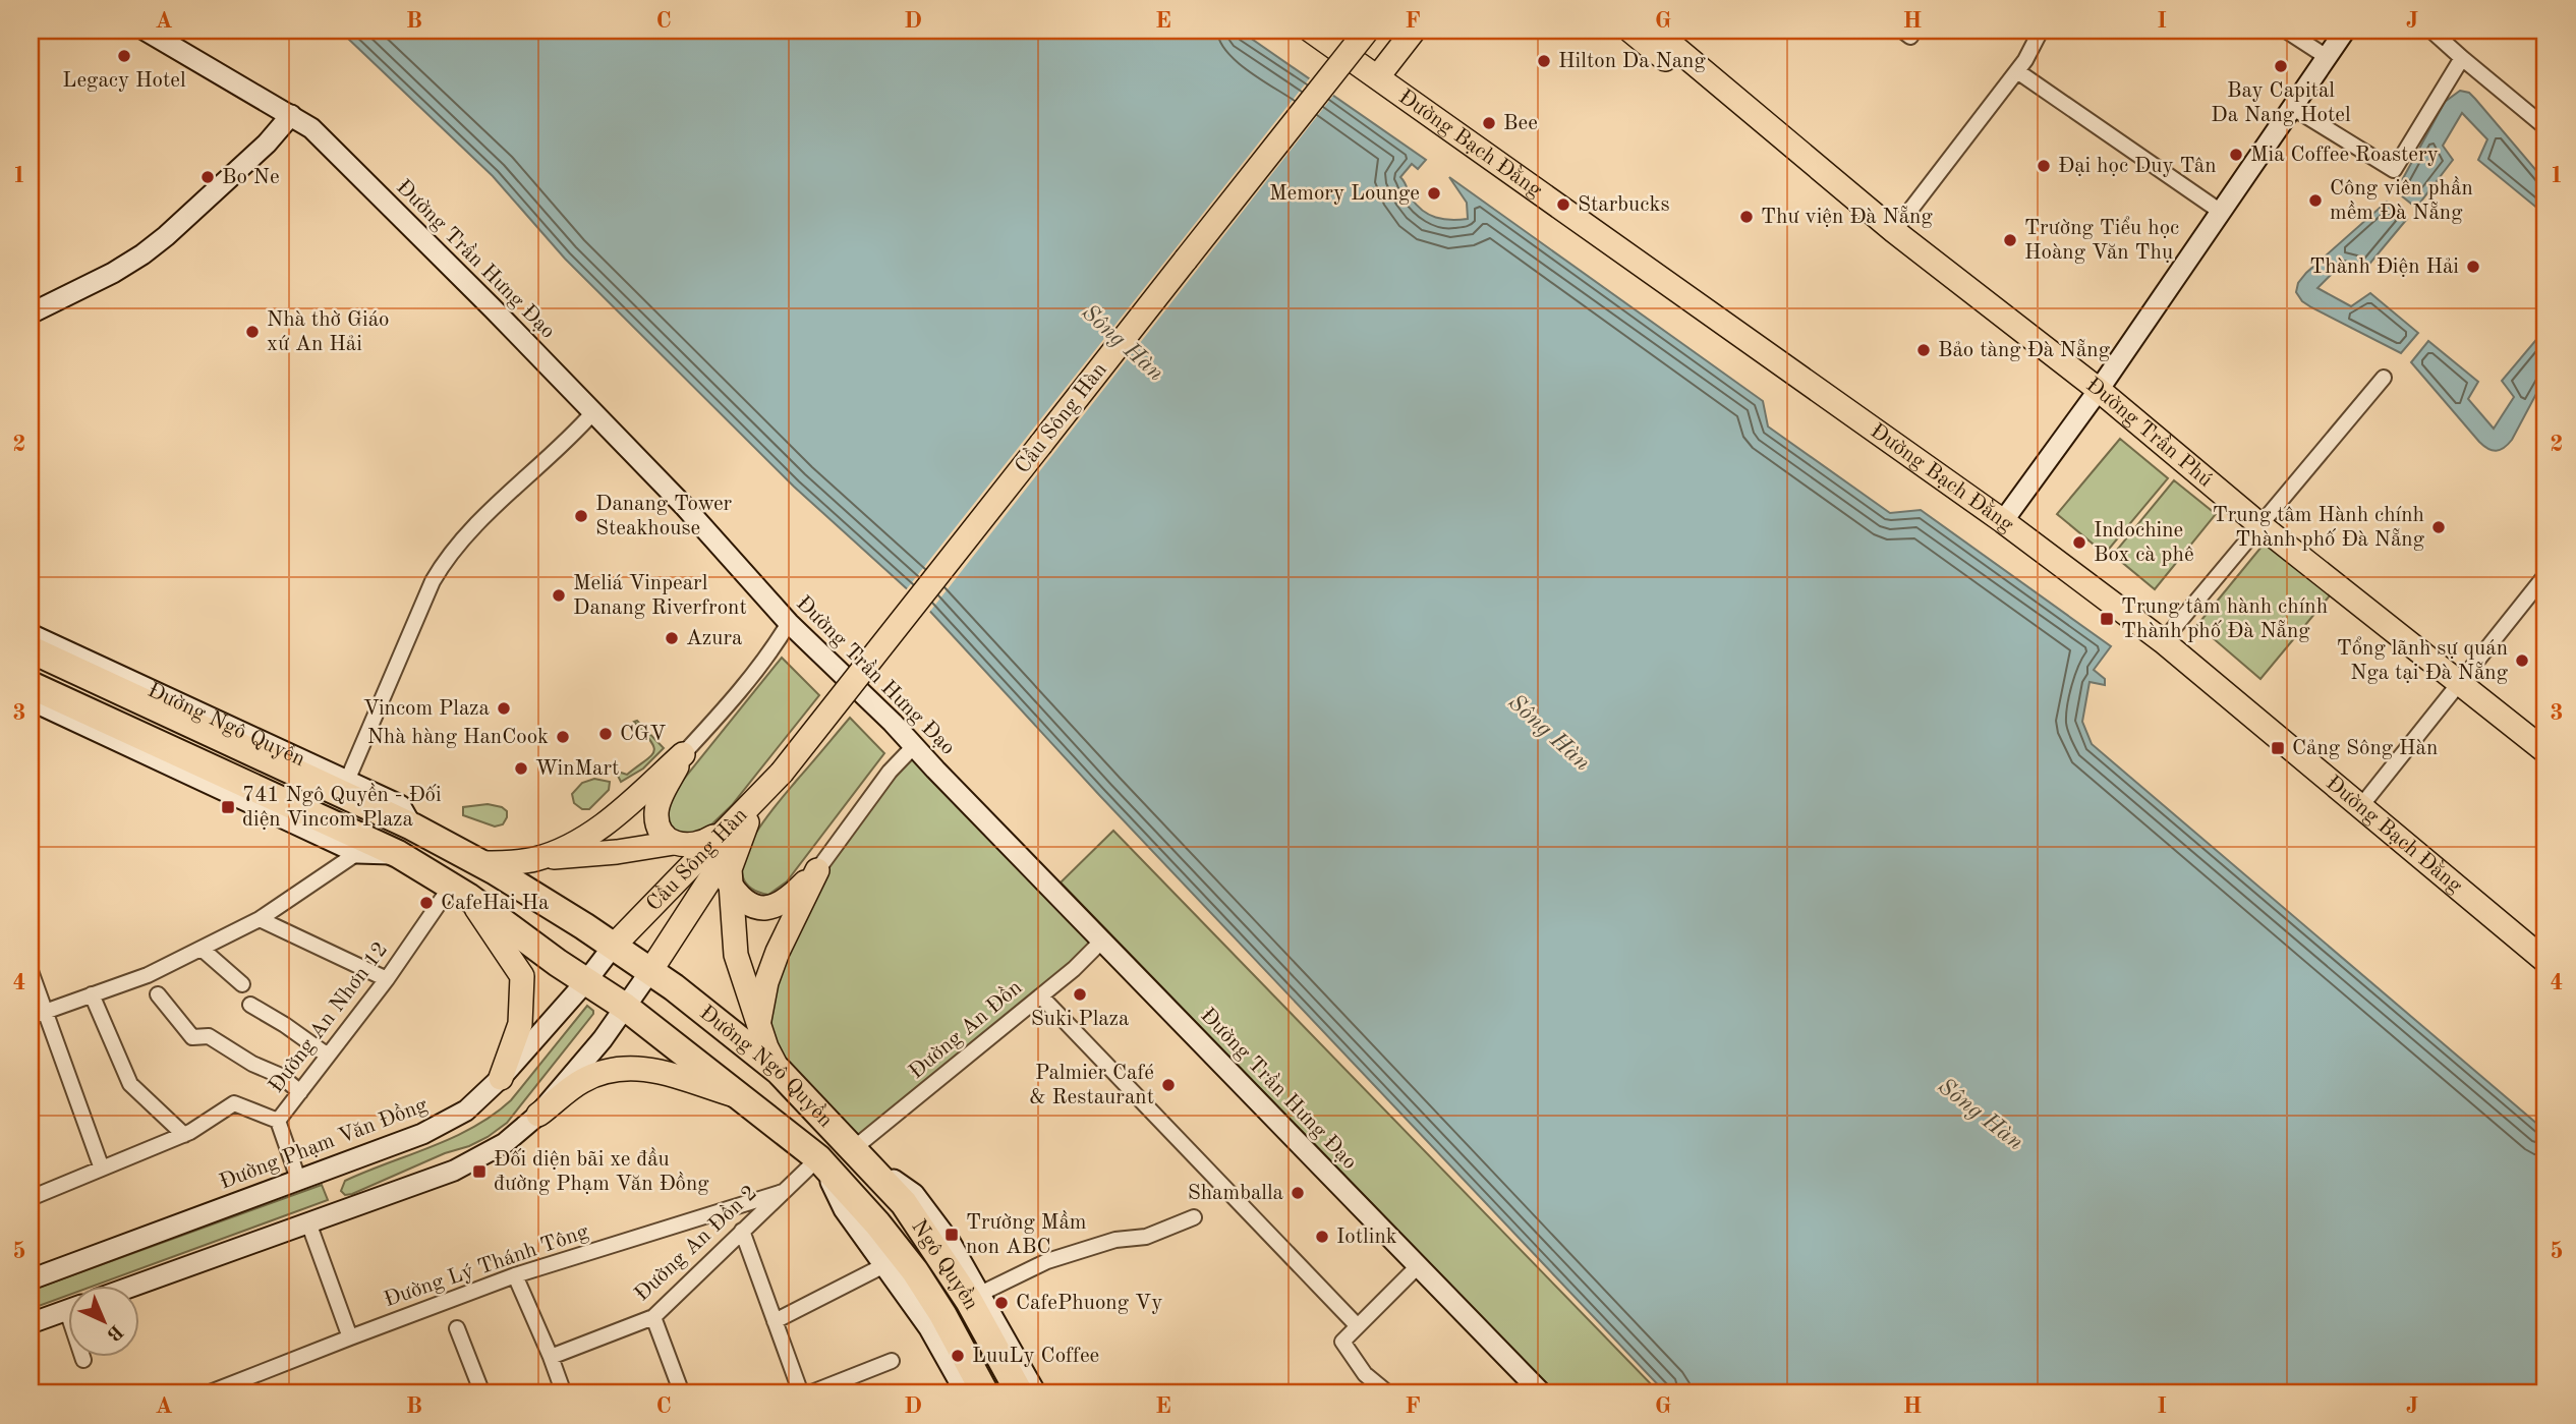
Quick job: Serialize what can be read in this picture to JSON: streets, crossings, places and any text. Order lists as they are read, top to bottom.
{
  "streets": {
    "highway": ["Đường Ngô Quyền", "Ngô Quyền"],
    "main road": [
      "Đường Bạch Đằng",
      "Đường Trần Hưng Đạo",
      "Cầu Sông Hàn",
      "Đường Trần Phú",
      "Đường Phạm Văn Đồng"
    ],
    "street": [
      "Đường An Nhơn 12",
      "Đường An Đồn",
      "Đường An Đồn 2",
      "Đường Lý Thánh Tông"
    ]
  },
  "crossings": [
    ["Đường Trần Hưng Đạo", "Đường An Đồn"],
    ["Cầu Sông Hàn", "Đường Ngô Quyền"],
    ["Cầu Sông Hàn", "Đường Phạm Văn Đồng"],
    ["Đường Ngô Quyền", "Đường An Nhơn 12"],
    ["Đường Ngô Quyền", "Đường An Đồn"],
    ["Đường Ngô Quyền", "Đường Phạm Văn Đồng"],
    ["Đường Ngô Quyền", "Đường An Đồn 2"],
    ["Đường Ngô Quyền", "Ngô Quyền"],
    ["Đường An Nhơn 12", "Đường Phạm Văn Đồng"],
    ["Đường An Đồn", "Ngô Quyền"],
    ["Đường An Đồn 2", "Ngô Quyền"],
    ["Đường An Đồn 2", "Đường Lý Thánh Tông"]
  ],
  "water": ["Sông Hàn"],
  "places": {
    "other": [
      "Legacy Hotel",
      "Hilton Da Nang",
      "Bay Capital Da Nang Hotel",
      "Bee",
      "Mia Coffee Roastery",
      "Đại học Duy Tân",
      "Bo Ne",
      "Memory Lounge",
      "Công viên phần mềm Đà Nẵng",
      "Starbucks",
      "Thư viện Đà Nẵng",
      "Trường Tiểu học Hoàng Văn Thụ",
      "Thành Điện Hải",
      "Nhà thờ Giáo xứ An Hải",
      "Bảo tàng Đà Nẵng",
      "Danang Tower Steakhouse",
      "Trung tâm Hành chính Thành phố Đà Nẵng",
      "Indochine Box cà phê",
      "Meliá Vinpearl Danang Riverfront",
      "Azura",
      "Tổng lãnh sự quán Nga tại Đà Nẵng",
      "Vincom Plaza",
      "CGV",
      "Nhà hàng HanCook",
      "WinMart",
      "CafeHai Ha",
      "Suki Plaza",
      "Palmier Café & Restaurant",
      "Shamballa",
      "Iotlink",
      "CafePhuong Vy",
      "LuuLy Coffee"
    ],
    "transit": [
      "Trung tâm hành chính Thành phố Đà Nẵng",
      "Cảng Sông Hàn",
      "741 Ngô Quyền - Đối diện Vincom Plaza",
      "Đối diện bãi xe đầu đường Phạm Văn Đồng",
      "Trường Mầm non ABC"
    ]
  },
  "north": "bottom right",
  "grid": {
    "columns": [
      "A",
      "B",
      "C",
      "D",
      "E",
      "F",
      "G",
      "H",
      "I",
      "J"
    ],
    "rows": [
      "1",
      "2",
      "3",
      "4",
      "5"
    ]
  }
}
